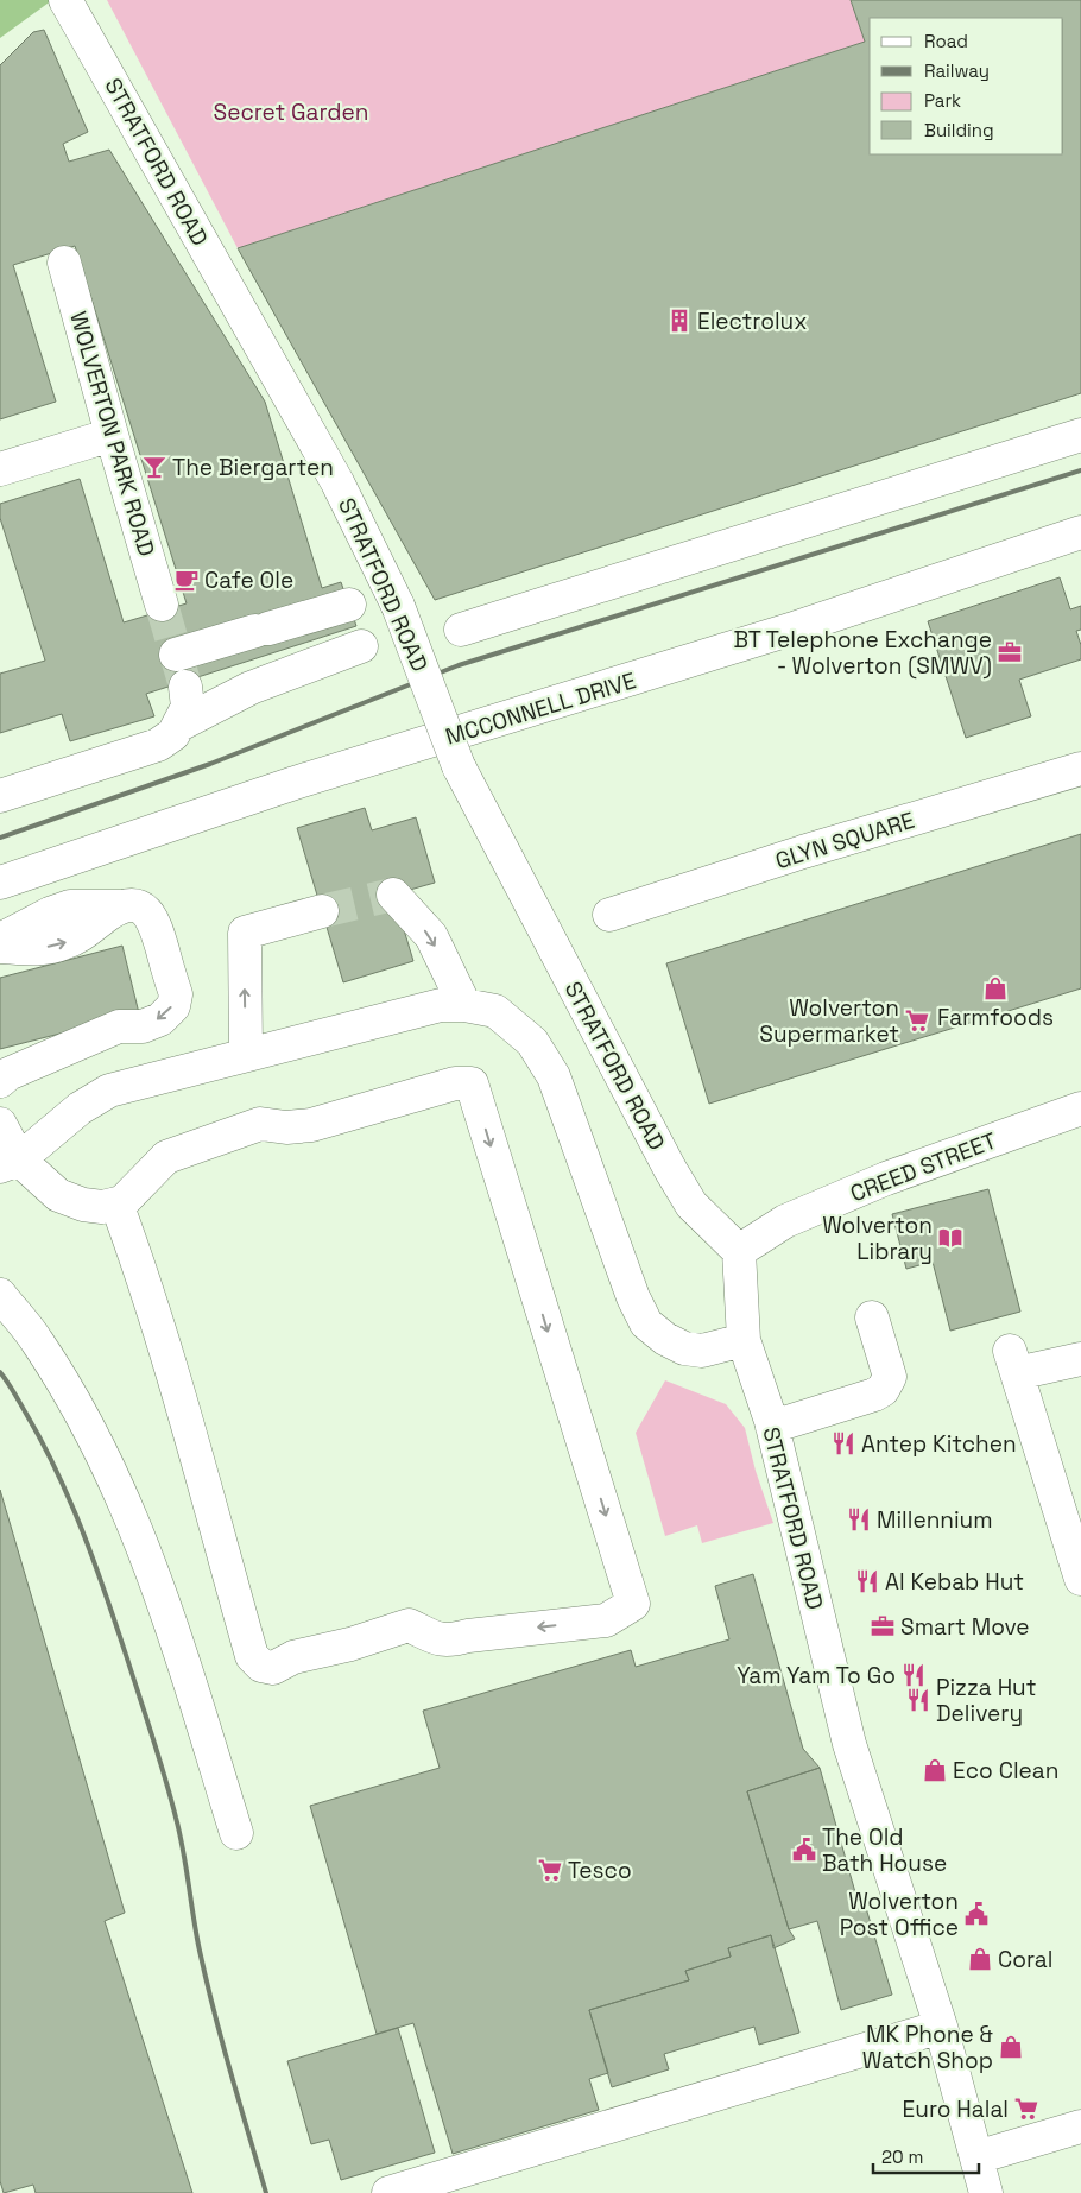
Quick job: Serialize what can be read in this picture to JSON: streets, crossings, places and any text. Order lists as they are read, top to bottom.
{
  "streets": {
    "street": [
      "STRATFORD ROAD",
      "WOLVERTON PARK ROAD",
      "MCCONNELL DRIVE",
      "GLYN SQUARE",
      "CREED STREET"
    ]
  },
  "crossings": [
    ["STRATFORD ROAD", "CREED STREET"]
  ],
  "parks": ["Secret Garden"],
  "places": {
    "building": ["Electrolux"],
    "bar": ["The Biergarten"],
    "cafe": ["Cafe Ole"],
    "office": ["BT Telephone Exchange - Wolverton (SMWV)", "Smart Move"],
    "shop": [
      "Farmfoods",
      "Eco Clean",
      "Coral",
      "MK Phone & Watch Shop"
    ],
    "supermarket": ["Wolverton Supermarket", "Tesco", "Euro Halal"],
    "library": ["Wolverton Library"],
    "restaurant": [
      "Antep Kitchen",
      "Millennium",
      "Al Kebab Hut",
      "Yam Yam To Go",
      "Pizza Hut Delivery"
    ],
    "public building": ["The Old Bath House", "Wolverton Post Office"]
  },
  "legend": [
    "Road",
    "Railway",
    "Park",
    "Building"
  ],
  "scale_bar": "20 m"
}
